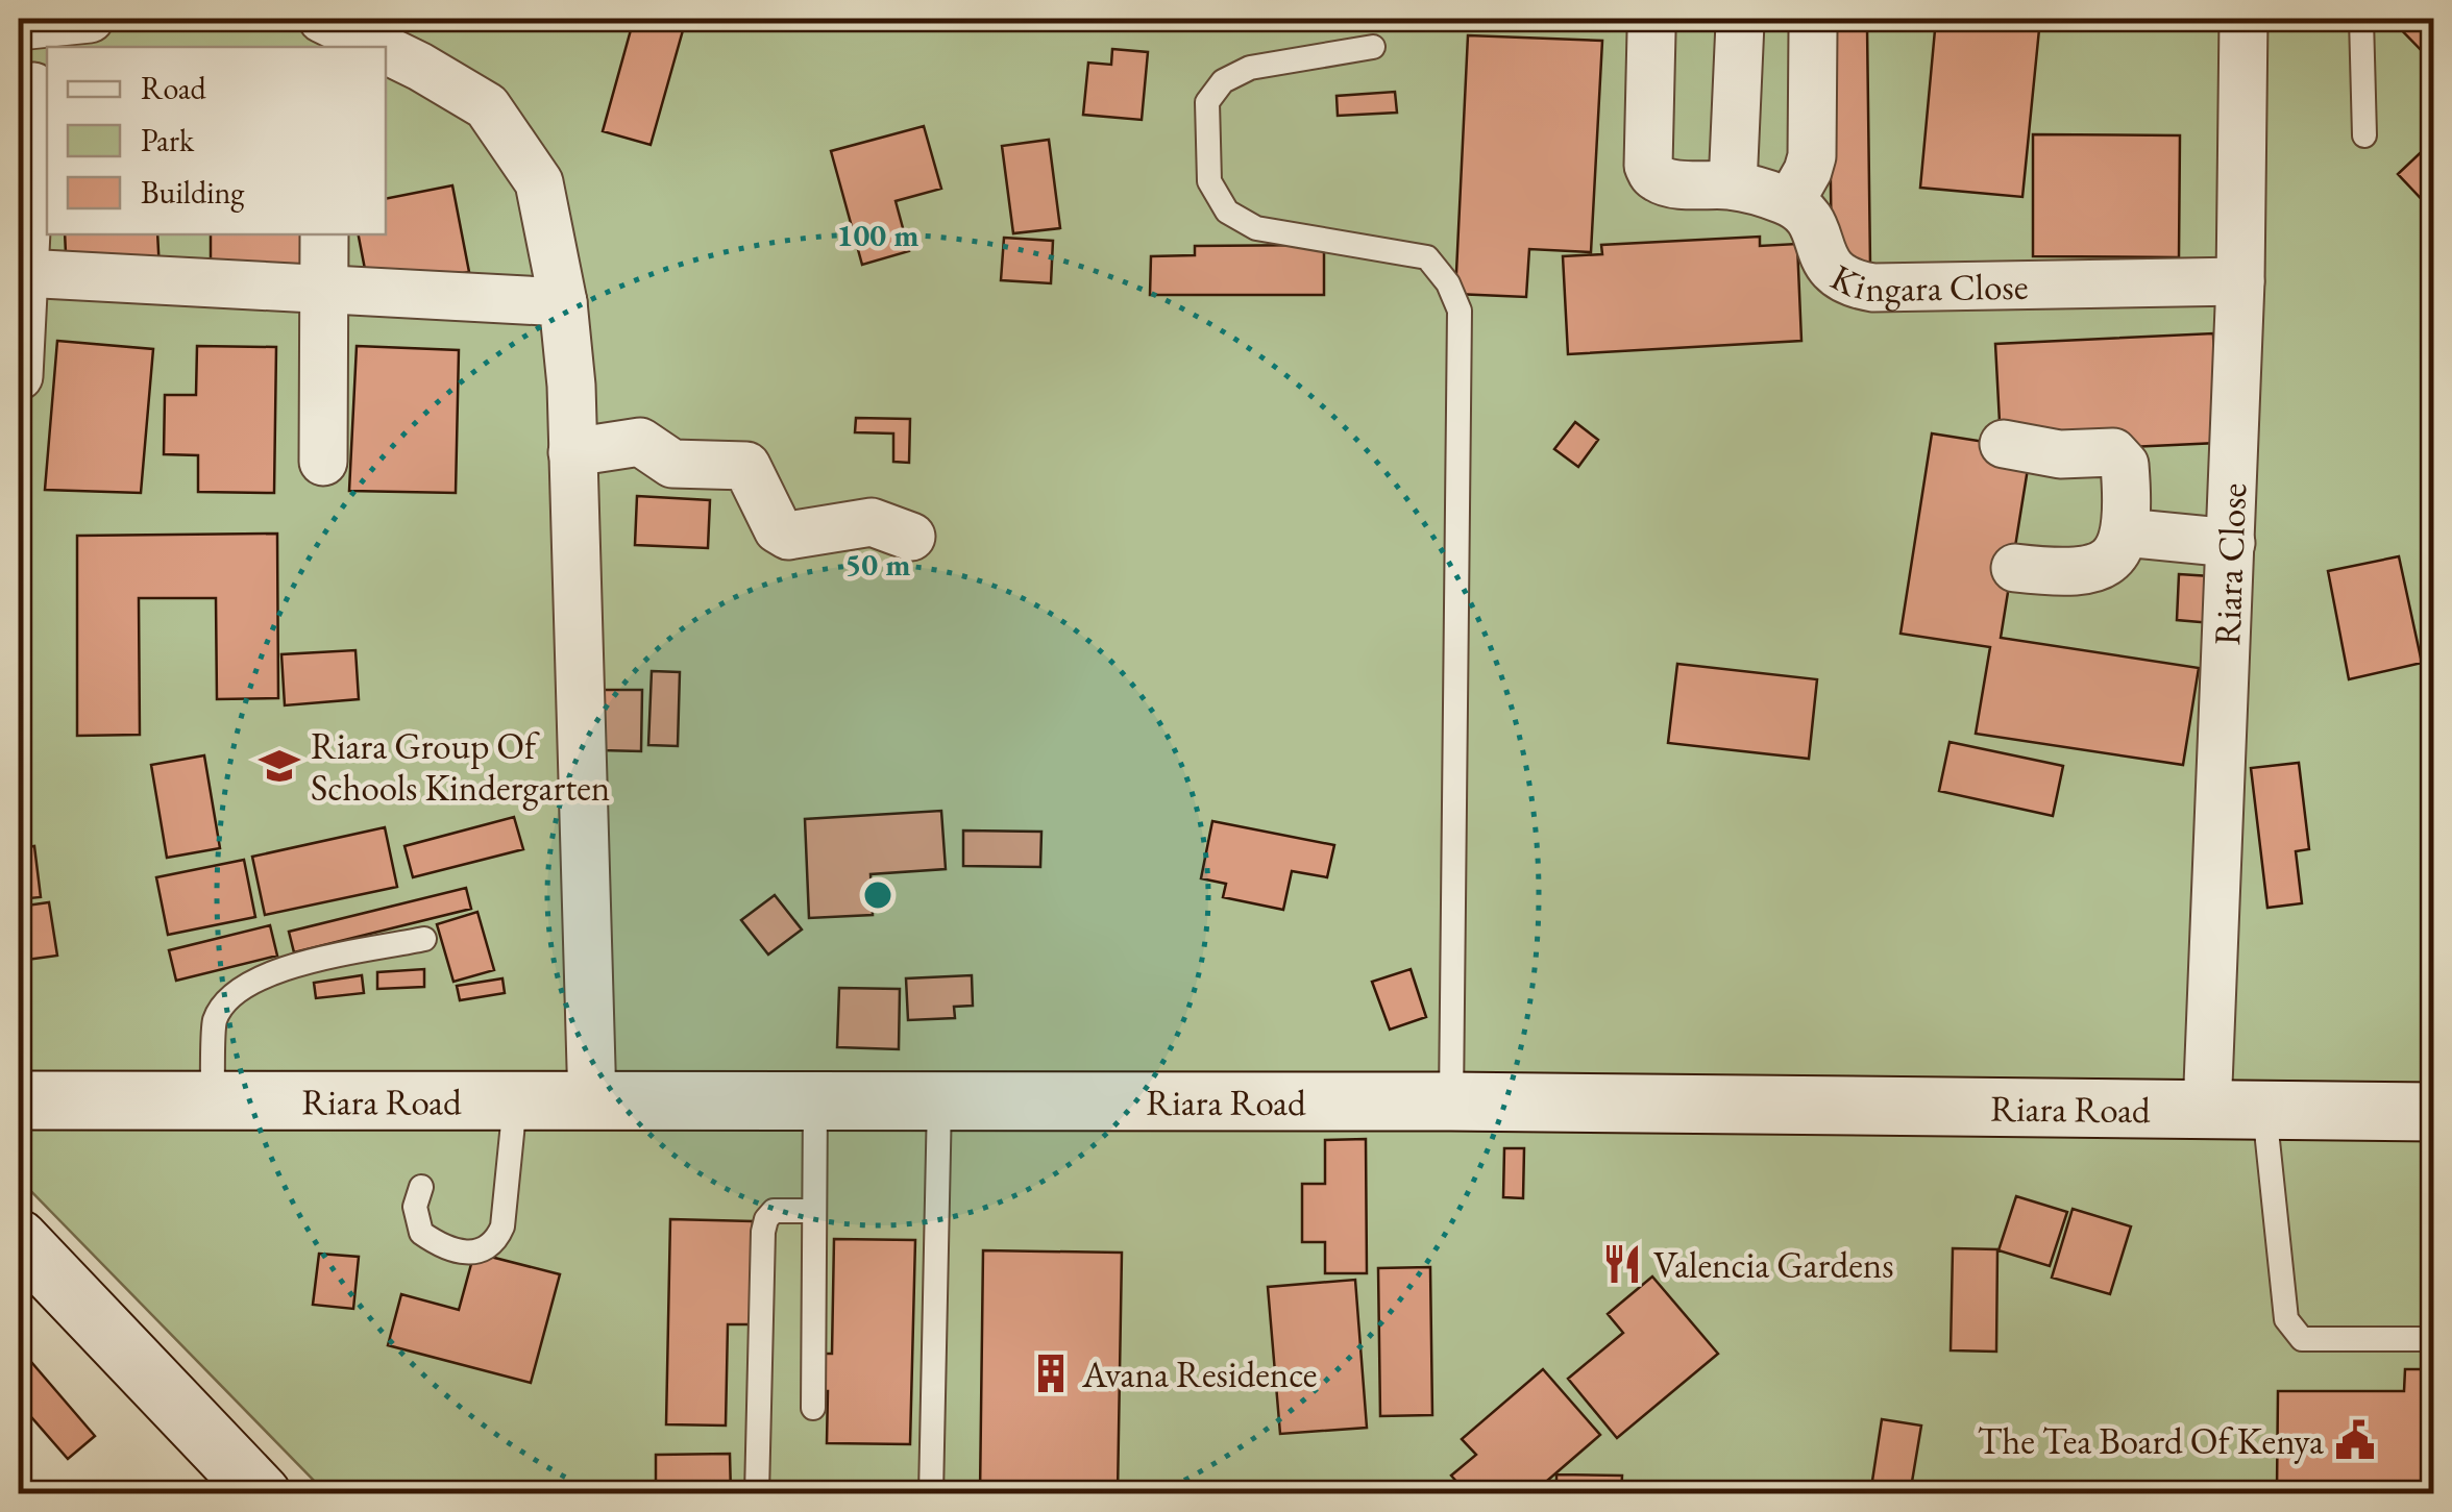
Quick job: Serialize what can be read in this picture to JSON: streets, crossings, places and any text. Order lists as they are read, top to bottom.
{
  "streets": {
    "street": ["Kingara Close", "Riara Close", "Riara Road"]
  },
  "crossings": [
    ["Kingara Close", "Riara Close"],
    ["Riara Close", "Riara Road"]
  ],
  "places": {
    "school or university": ["Riara Group Of Schools Kindergarten"],
    "restaurant": ["Valencia Gardens"],
    "building": ["Avana Residence"],
    "public building": ["The Tea Board Of Kenya"]
  },
  "legend": ["Road", "Park", "Building"],
  "rings": ["100 m", "50 m"]
}
